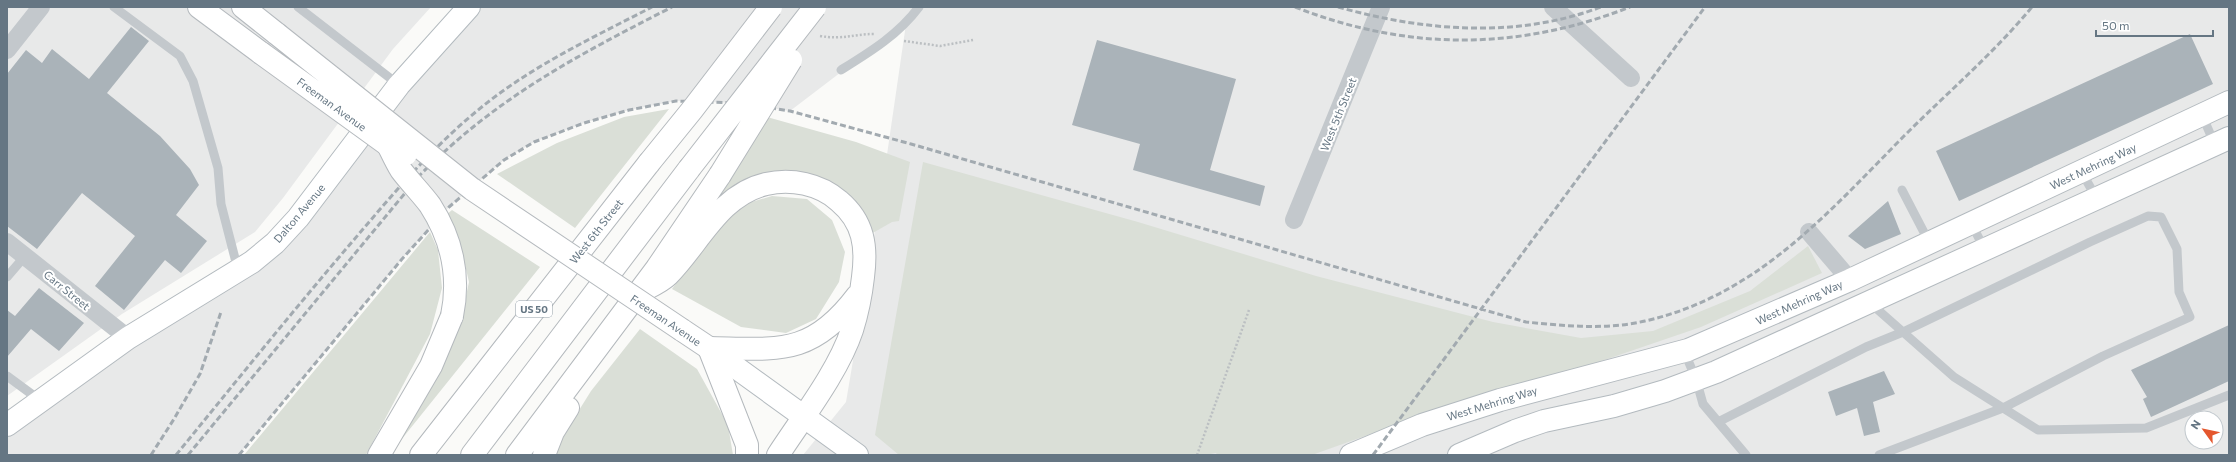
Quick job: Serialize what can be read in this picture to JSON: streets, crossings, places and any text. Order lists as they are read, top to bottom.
{
  "streets": {
    "main road": [
      "Freeman Avenue",
      "West Mehring Way",
      "Dalton Avenue",
      "West 6th Street",
      "US 50"
    ],
    "street": ["West 5th Street", "Carr Street"]
  },
  "crossings": [
    ["Dalton Avenue", "Carr Street"]
  ],
  "scale_bar": "50 m",
  "north": "top left"
}
